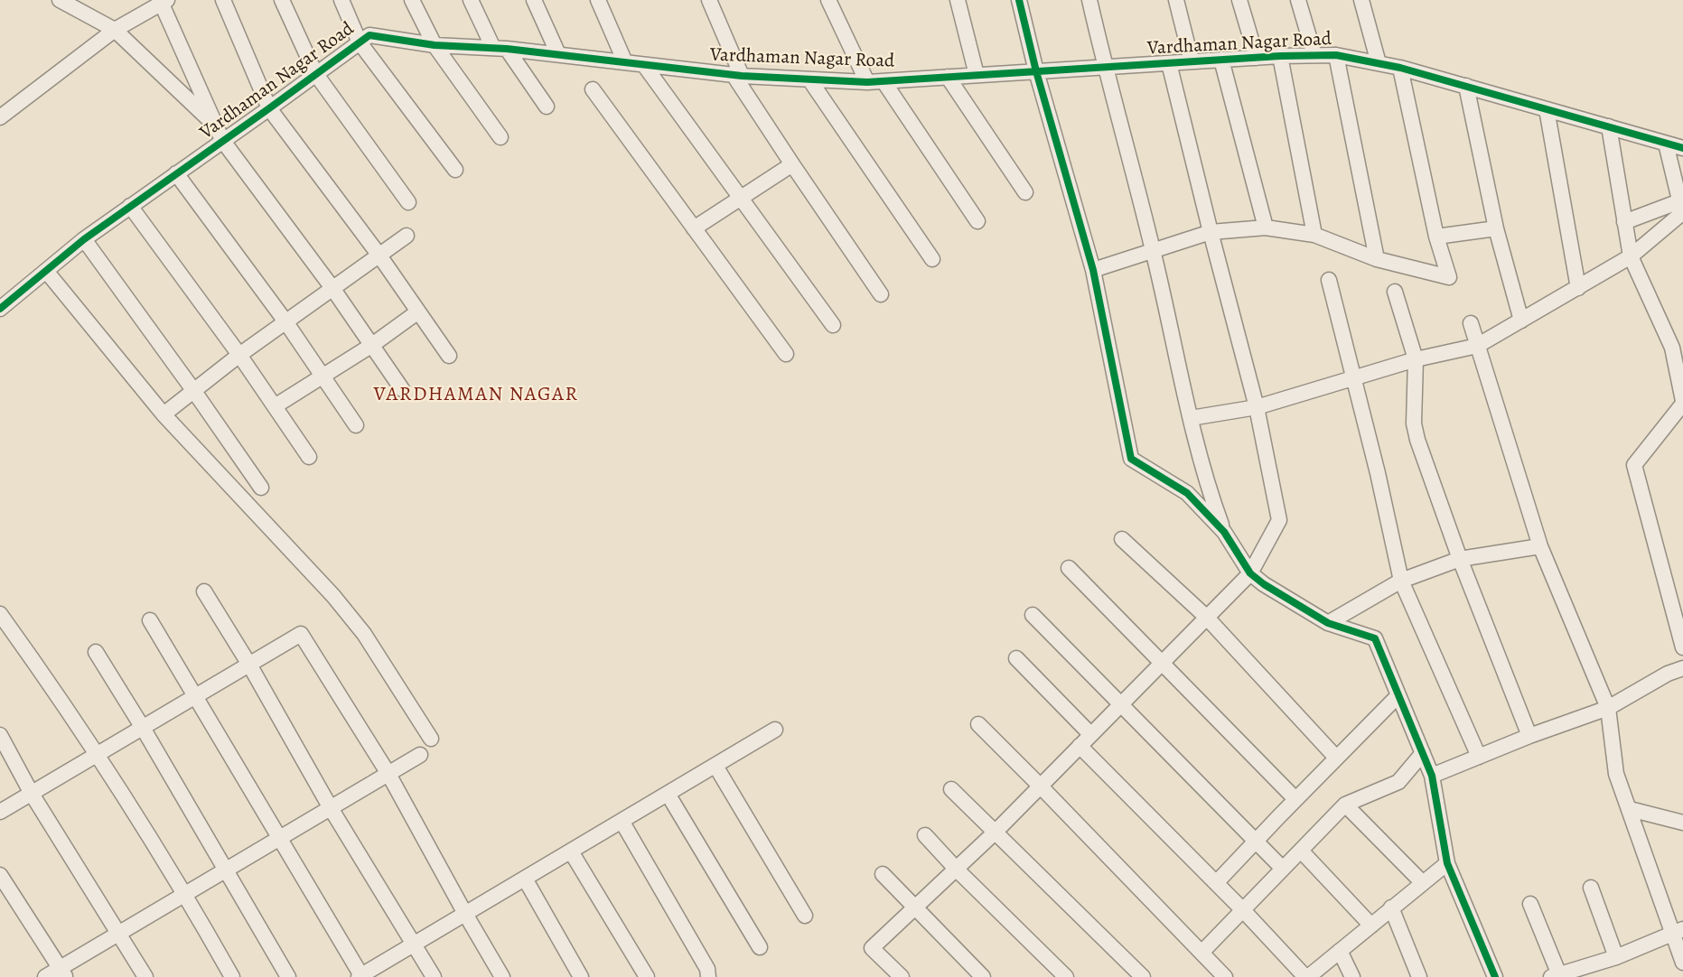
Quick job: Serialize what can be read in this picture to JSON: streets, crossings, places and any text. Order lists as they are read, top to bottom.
{
  "streets": {
    "street": ["Vardhaman Nagar Road"]
  },
  "districts": ["VARDHAMAN NAGAR"]
}
